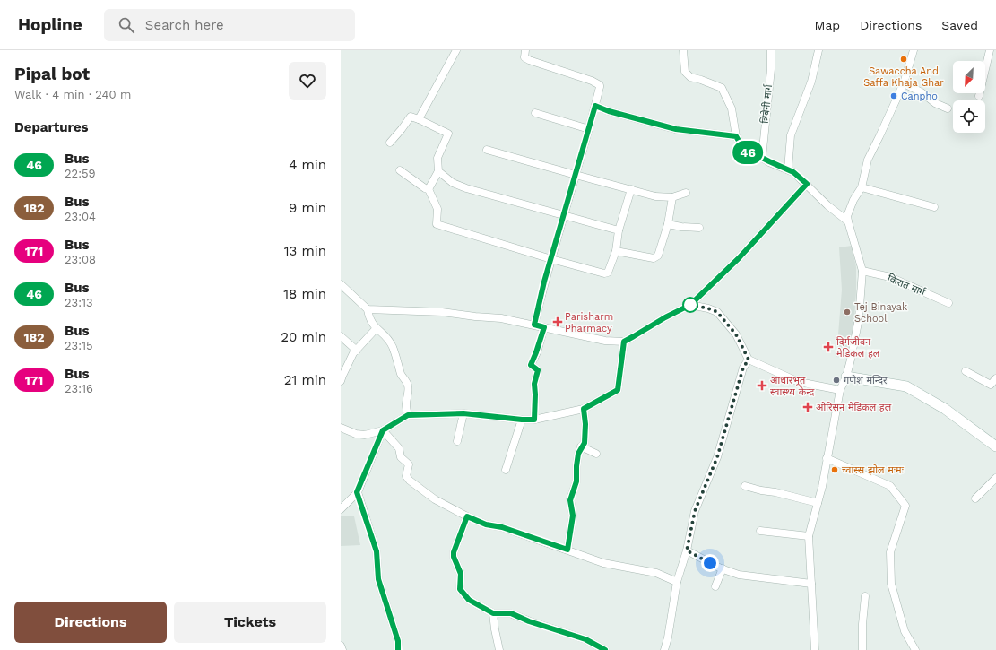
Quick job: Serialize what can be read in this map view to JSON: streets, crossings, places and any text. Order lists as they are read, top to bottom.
{
  "streets": {
    "street": ["त्रिबेनी मार्ग", "किरात मार्ग"]
  },
  "places": {
    "other": [
      "Sawaccha And Saffa Khaja Ghar",
      "Canpho",
      "Tej Binayak School",
      "गणेश मन्दिर",
      "च्वास्स झोल मःमः"
    ],
    "health": [
      "Parisharm Pharmacy",
      "दिर्गजीवन मेडिकल हल",
      "आधारभूत स्वास्थ्य केन्द्र",
      "ओरिसन मेडिकल हल"
    ]
  },
  "lines": ["bus line 46"],
  "north": "bottom left",
  "page": {
    "header": "Hopline",
    "search": "Search here",
    "nav": ["Map", "Directions", "Saved"],
    "heading": [
      ["Pipal bot", "Walk · 4 min · 240 m"],
      "Departures"
    ],
    "on_map": "46",
    "list": [
      {
        "mark": "46",
        "name": "Bus",
        "note": "22:59",
        "value": "4 min"
      },
      {
        "mark": "182",
        "name": "Bus",
        "note": "23:04",
        "value": "9 min"
      },
      {
        "mark": "171",
        "name": "Bus",
        "note": "23:08",
        "value": "13 min"
      },
      {
        "mark": "46",
        "name": "Bus",
        "note": "23:13",
        "value": "18 min"
      },
      {
        "mark": "182",
        "name": "Bus",
        "note": "23:15",
        "value": "20 min"
      },
      {
        "mark": "171",
        "name": "Bus",
        "note": "23:16",
        "value": "21 min"
      }
    ],
    "buttons": ["Directions", "Tickets"]
  }
}
